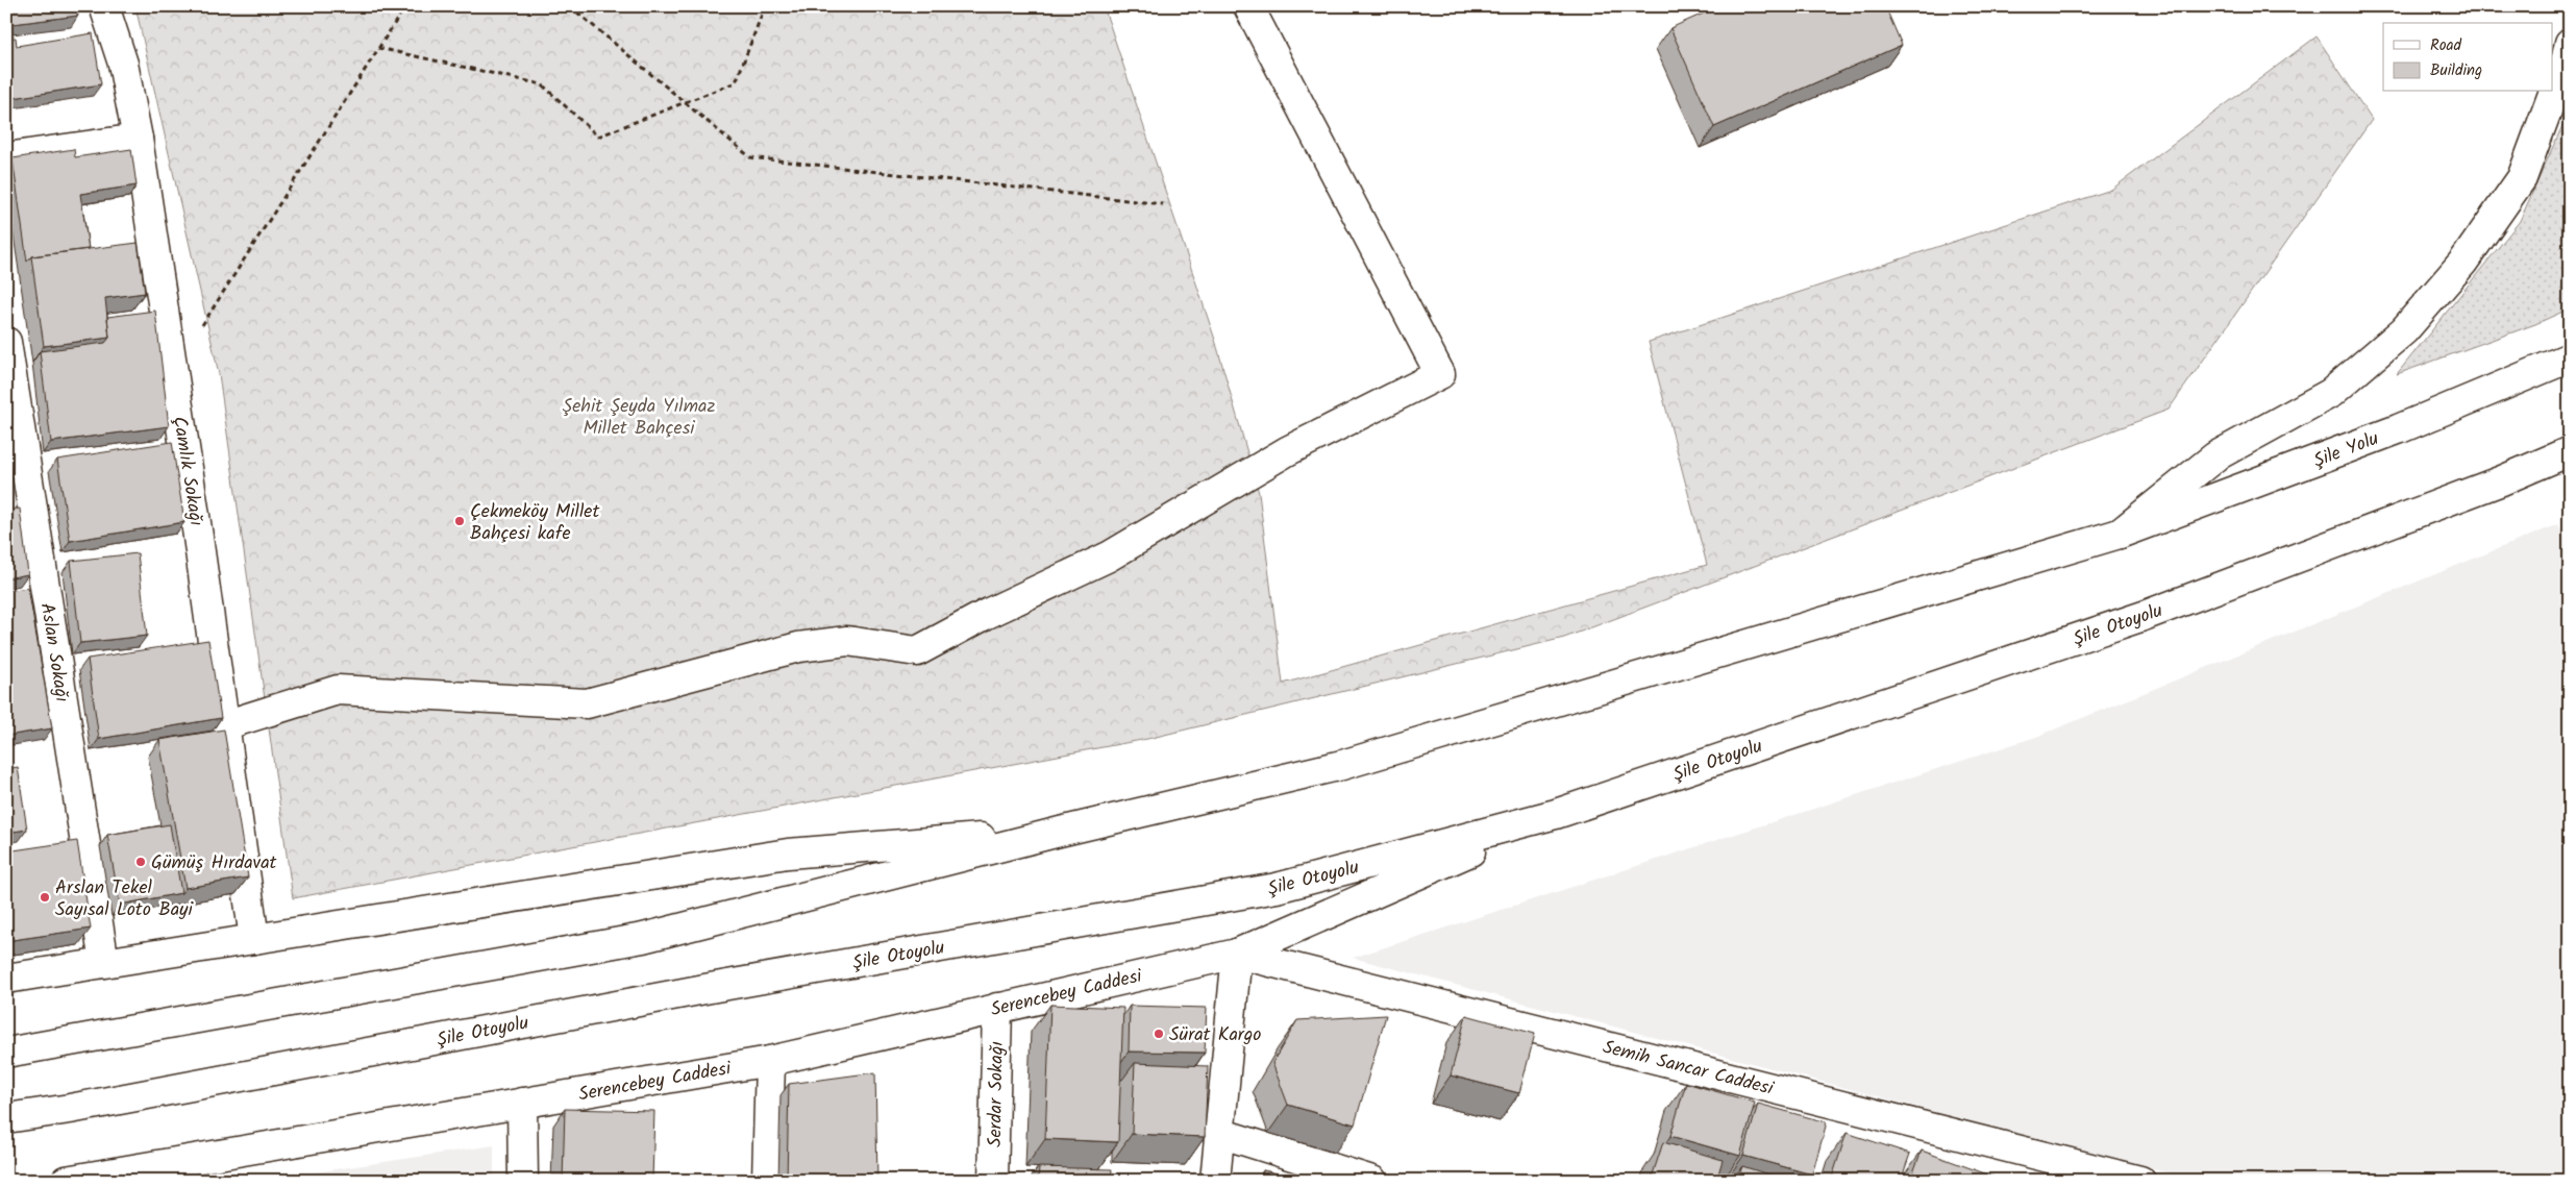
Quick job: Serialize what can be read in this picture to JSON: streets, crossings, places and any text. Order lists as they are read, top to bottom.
{
  "streets": {
    "main road": [
      "Şile Yolu",
      "Çamlık Sokağı",
      "Şile Otoyolu",
      "Aslan Sokağı",
      "Serencebey Caddesi",
      "Semih Sancar Caddesi",
      "Serdar Sokağı"
    ]
  },
  "crossings": [
    ["Şile Otoyolu", "Serencebey Caddesi"],
    ["Serencebey Caddesi", "Semih Sancar Caddesi"],
    ["Serencebey Caddesi", "Serdar Sokağı"]
  ],
  "parks": ["Şehit Şeyda Yılmaz Millet Bahçesi"],
  "places": [
    "Çekmeköy Millet Bahçesi kafe",
    "Gümüş Hırdavat",
    "Arslan Tekel Sayısal Loto Bayi",
    "Sürat Kargo"
  ],
  "legend": ["Road", "Building"]
}
